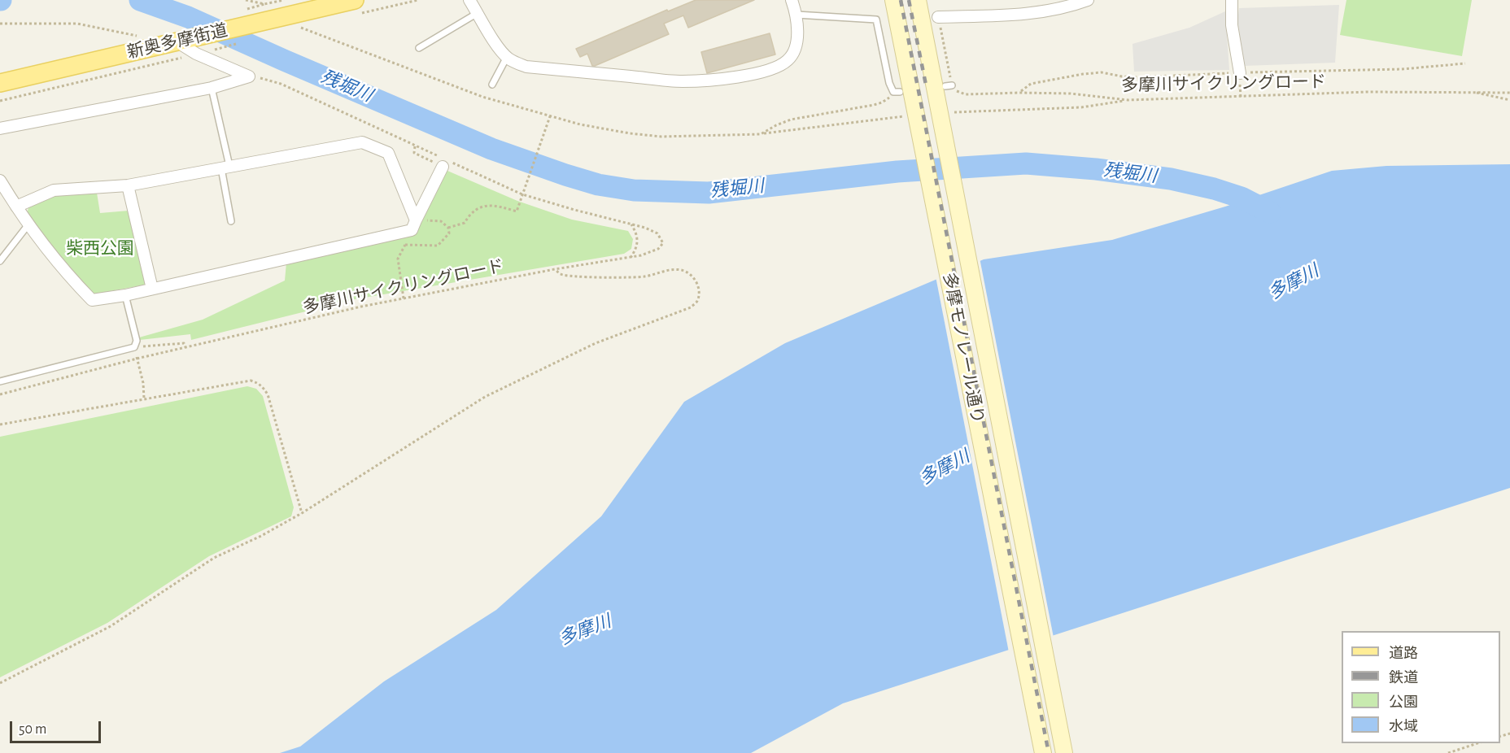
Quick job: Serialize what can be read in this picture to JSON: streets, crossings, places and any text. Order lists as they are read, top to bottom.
{
  "streets": {
    "main road": ["新奥多摩街道", "多摩モノレール通り"],
    "path": ["多摩川サイクリングロード"]
  },
  "water": ["残堀川", "多摩川"],
  "parks": ["柴西公園"],
  "legend": [
    "道路",
    "鉄道",
    "公園",
    "水域"
  ],
  "scale_bar": "50 m"
}
